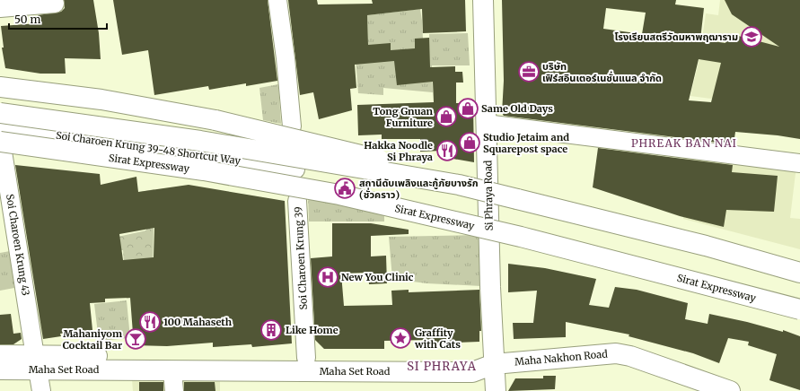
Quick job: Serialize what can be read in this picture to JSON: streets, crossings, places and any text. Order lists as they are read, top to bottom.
{
  "streets": {
    "main road": [
      "Sirat Expressway",
      "Si Phraya Road",
      "Maha Nakhon Road",
      "Maha Set Road"
    ],
    "street": ["Soi Charoen Krung 39-48 Shortcut Way", "Soi Charoen Krung 43", "Soi Charoen Krung 39"]
  },
  "crossings": [
    ["Si Phraya Road", "Maha Nakhon Road"],
    ["Si Phraya Road", "Maha Set Road"],
    ["Soi Charoen Krung 43", "Maha Set Road"],
    ["Soi Charoen Krung 39", "Maha Set Road"],
    ["Maha Nakhon Road", "Maha Set Road"]
  ],
  "districts": ["PHREAK BAN NAI", "SI PHRAYA"],
  "places": {
    "school or university": ["โรงเรียนสตรีวัดมหาพฤฒาราม"],
    "office": ["บริษัท เฟิร์สอินเตอร์เนชั่นแนล จำกัด"],
    "shop": ["Same Old Days", "Tong Gnuan Furniture", "Studio Jetaim and Squarepost space"],
    "restaurant": ["Hakka Noodle Si Phraya", "100 Mahaseth"],
    "public building": ["สถานีดับเพลิงและกู้ภัยบางรัก (ชั่วคราว)"],
    "hospital": ["New You Clinic"],
    "building": ["Like Home"],
    "place": ["Graffity with Cats"],
    "bar": ["Mahaniyom Cocktail Bar"]
  },
  "scale_bar": "50 m"
}
